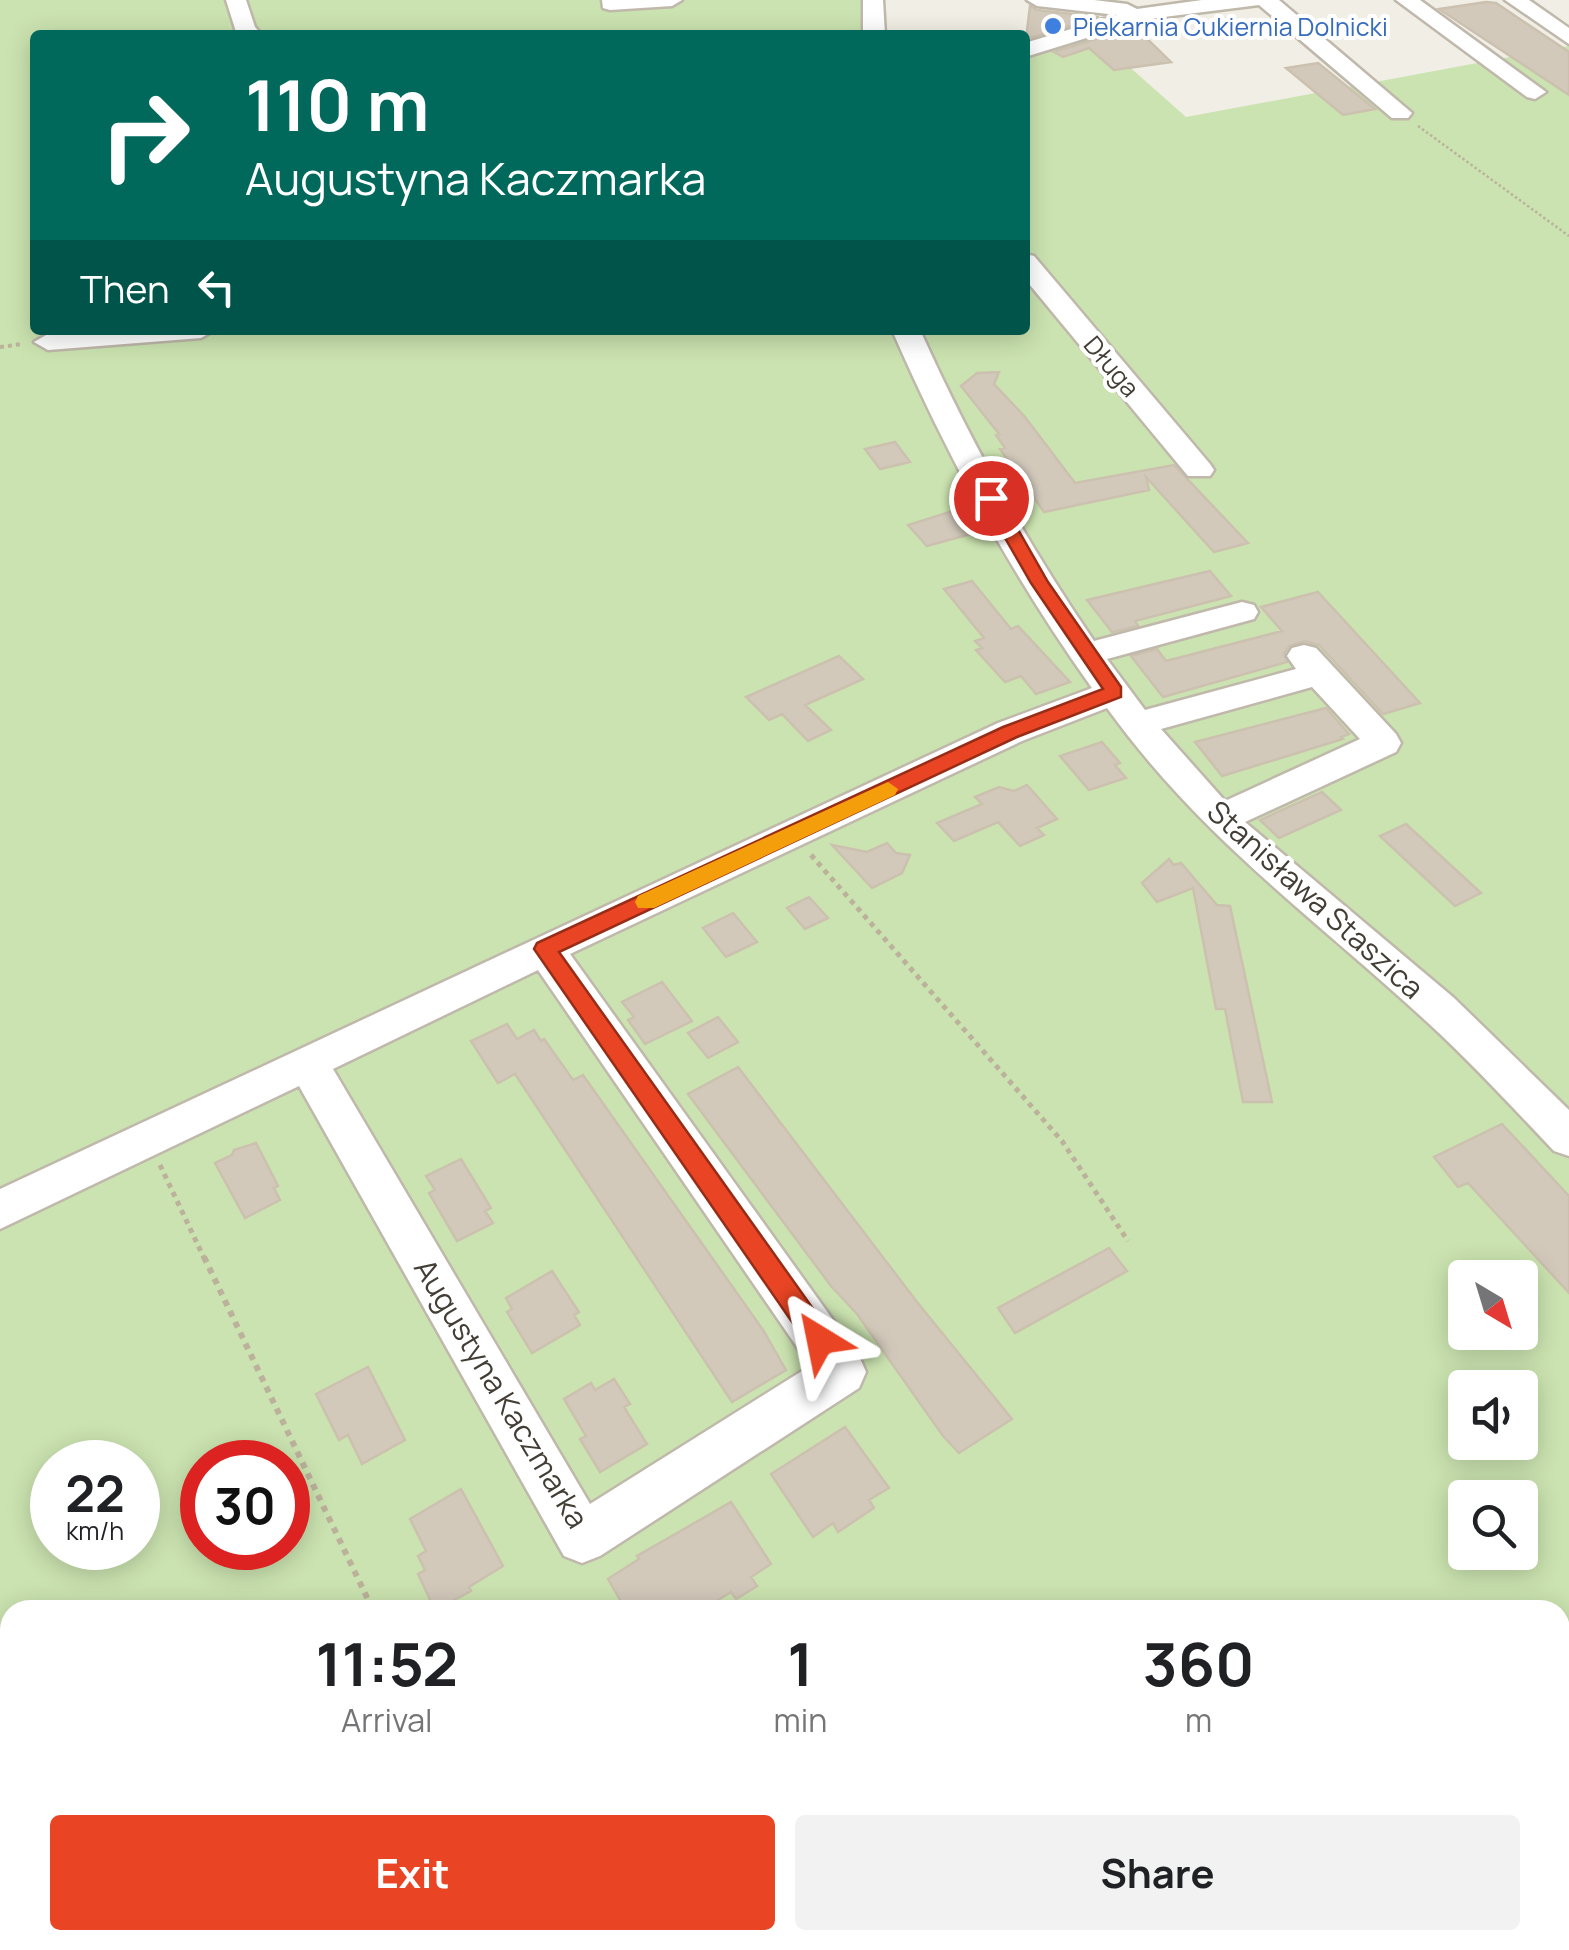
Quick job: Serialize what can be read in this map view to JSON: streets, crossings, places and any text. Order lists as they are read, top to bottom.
{
  "streets": {
    "street": ["Długa", "Stanisława Staszica", "Augustyna Kaczmarka"]
  },
  "places": ["Piekarnia Cukiernia Dolnicki"],
  "north": "bottom right",
  "page": {
    "turn": ["110 m", "Augustyna Kaczmarka"],
    "then": "Then",
    "speed": "22 km/h",
    "limit": "30",
    "eta": [
      "11:52",
      "Arrival",
      "1",
      "min",
      "360",
      "m"
    ],
    "buttons": ["Exit", "Share"]
  }
}
